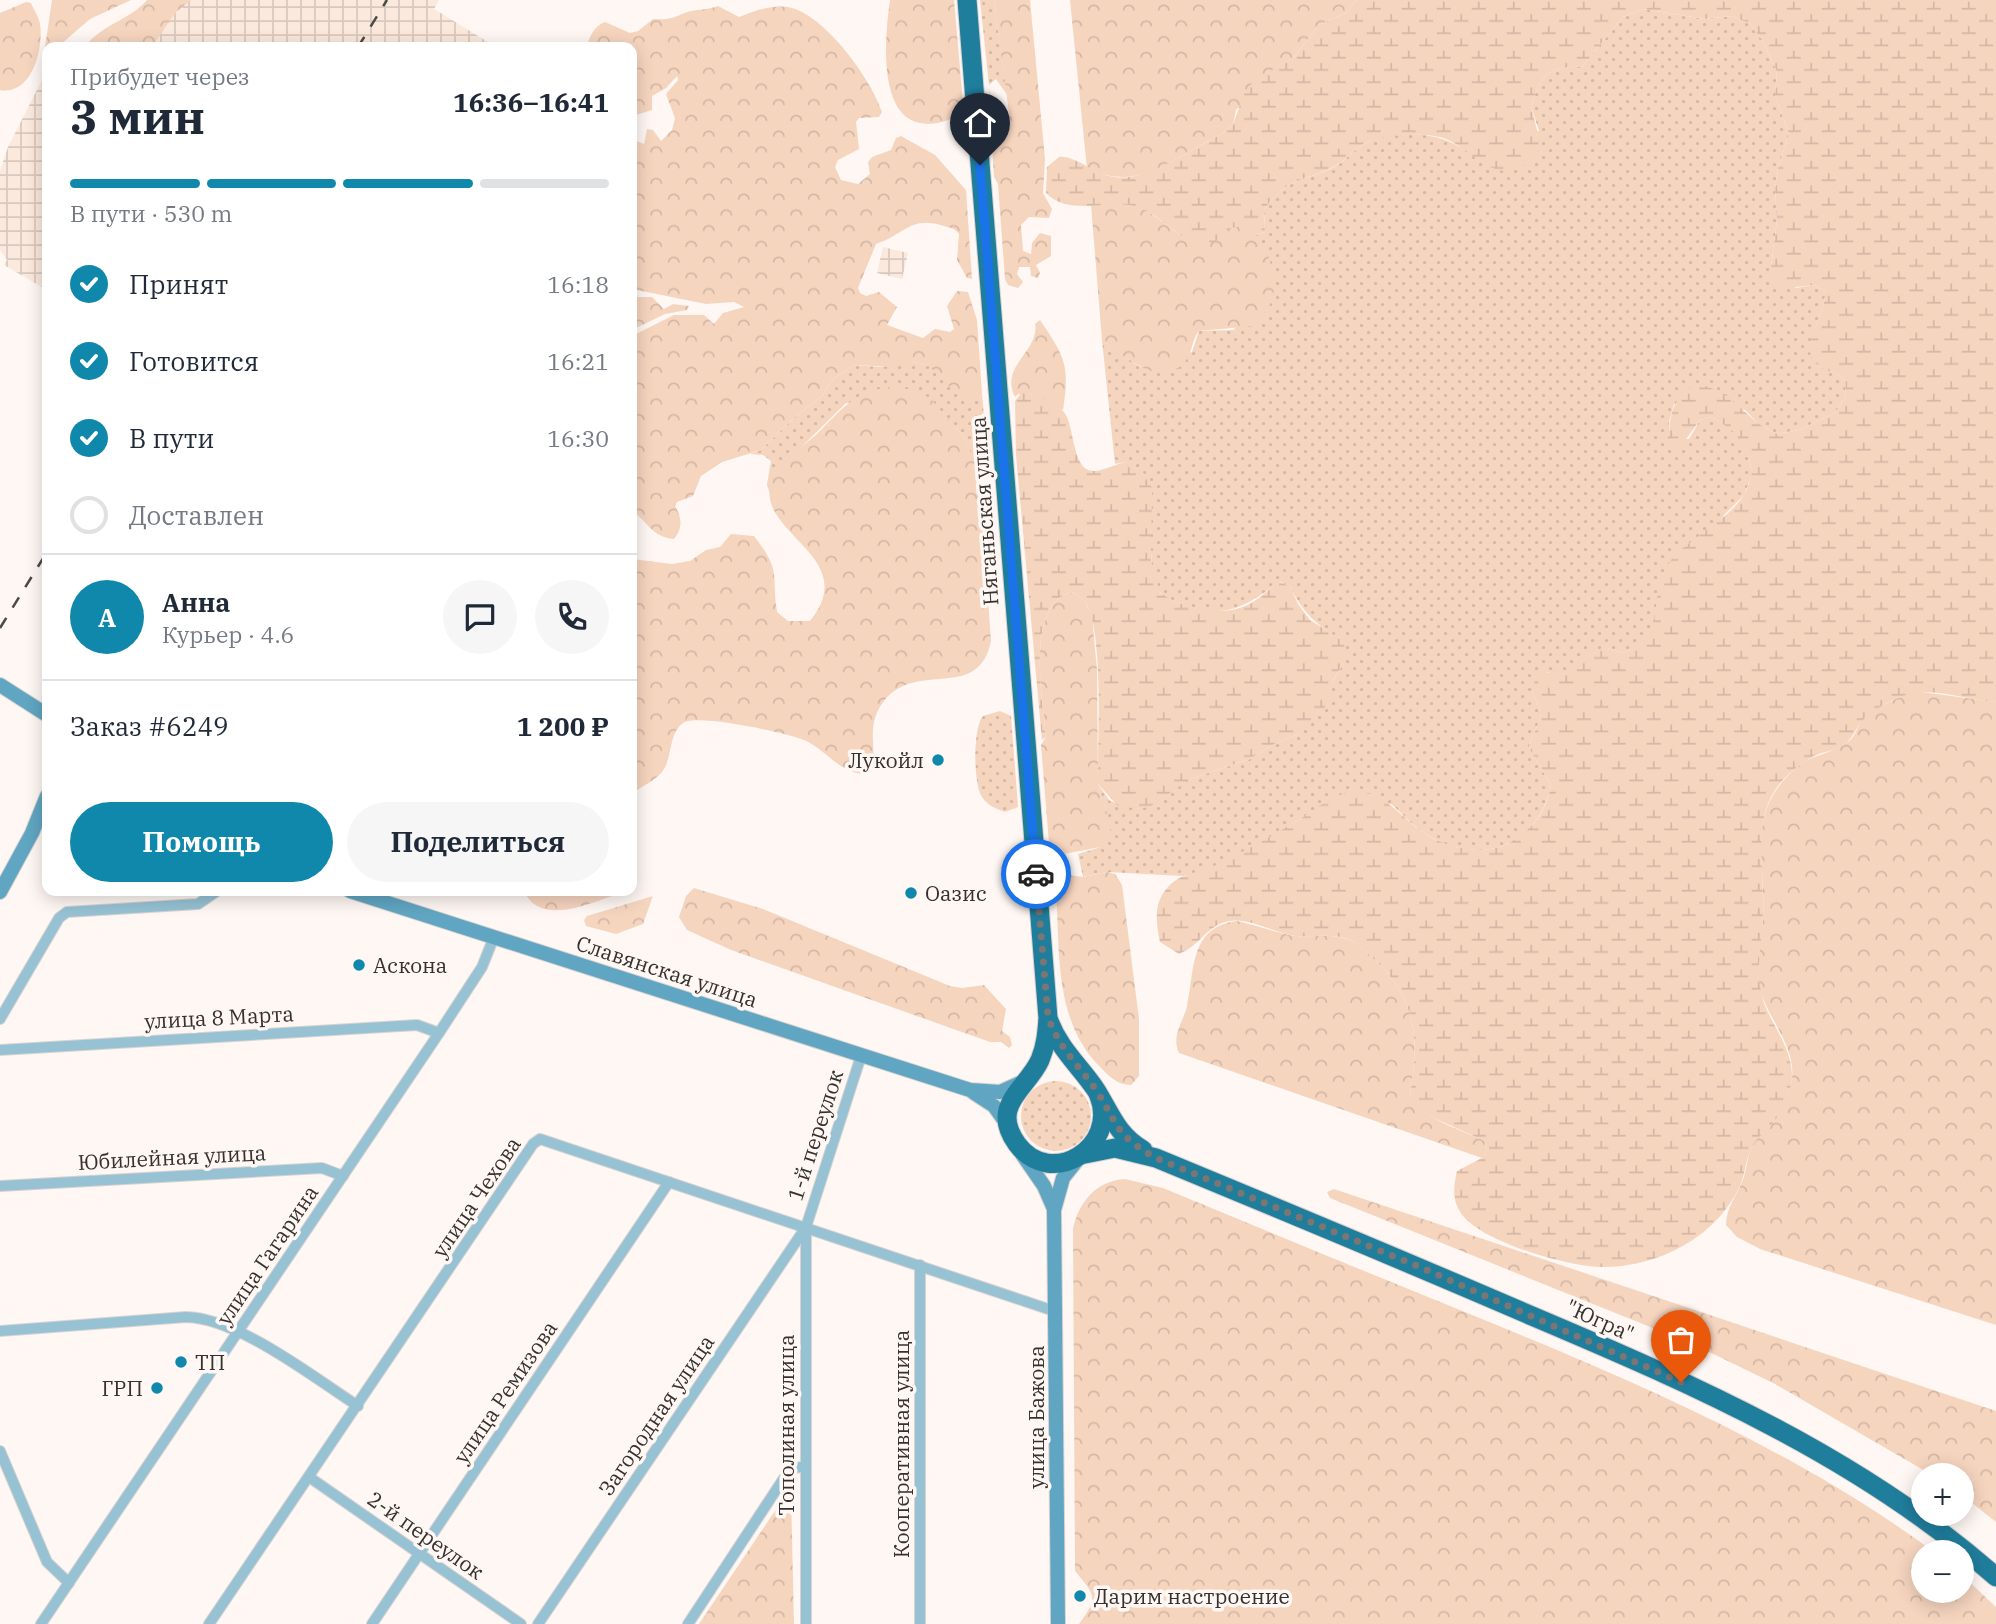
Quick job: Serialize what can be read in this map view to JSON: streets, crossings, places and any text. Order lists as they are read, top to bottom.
{
  "streets": {
    "highway": ["Няганьская улица", "\"Югра\""],
    "street": [
      "Славянская улица",
      "улица 8 Марта",
      "1-й переулок",
      "Юбилейная улица",
      "улица Чехова",
      "улица Гагарина",
      "улица Ремизова",
      "Загородная улица",
      "улица Бажова",
      "Тополиная улица",
      "Кооперативная улица",
      "2-й переулок"
    ]
  },
  "crossings": [
    ["Славянская улица", "1-й переулок"],
    ["Славянская улица", "улица Гагарина"],
    ["улица 8 Марта", "улица Гагарина"],
    ["1-й переулок", "улица Чехова"],
    ["1-й переулок", "Загородная улица"],
    ["1-й переулок", "Тополиная улица"],
    ["Юбилейная улица", "улица Гагарина"],
    ["улица Чехова", "улица Ремизова"],
    ["улица Чехова", "Загородная улица"],
    ["улица Чехова", "улица Бажова"],
    ["улица Чехова", "Тополиная улица"],
    ["улица Чехова", "Кооперативная улица"],
    ["улица Чехова", "2-й переулок"],
    ["улица Ремизова", "2-й переулок"],
    ["Загородная улица", "Тополиная улица"]
  ],
  "places": [
    "Лукойл",
    "Оазис",
    "Аскона",
    "ТП",
    "ГРП",
    "Дарим настроение"
  ],
  "page": {
    "heading": ["3 мин", "Прибудет через", "16:36–16:41"],
    "panel": [
      "Анна",
      "Курьер · 4.6",
      "Заказ #6249",
      "1 200 ₽"
    ],
    "bar": "В пути · 530 m",
    "list": [
      ["Принят", "16:18"],
      ["Готовится", "16:21"],
      ["В пути", "16:30"],
      "Доставлен"
    ],
    "round": "А",
    "buttons": ["Помощь", "Поделиться"],
    "map_buttons": ["+", "−"]
  }
}
